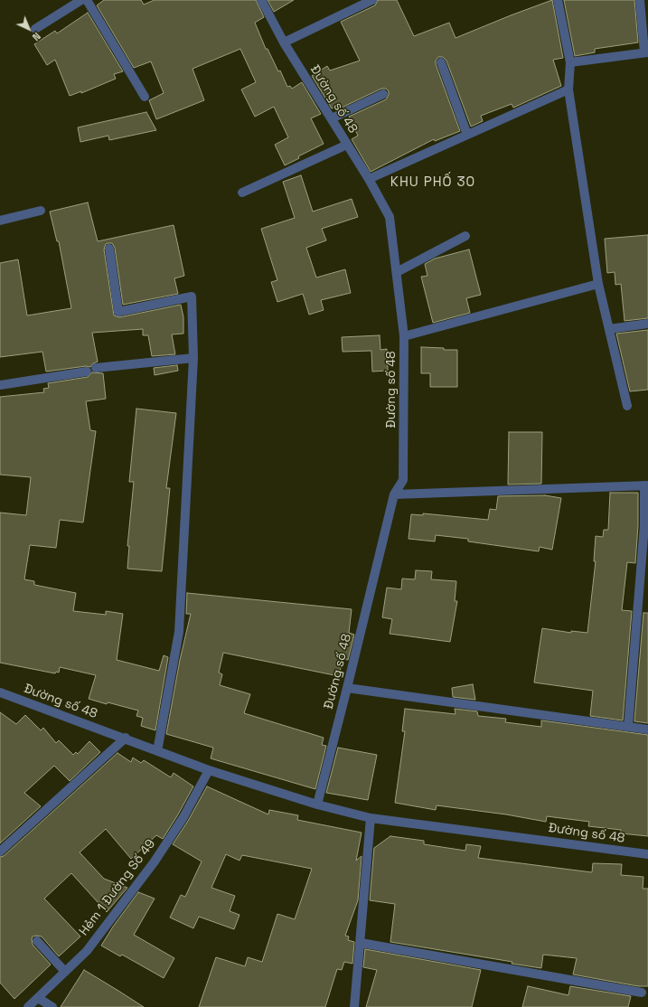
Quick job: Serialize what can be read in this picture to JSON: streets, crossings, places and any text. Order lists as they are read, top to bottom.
{
  "streets": {
    "street": ["Đường số 48", "Hẻm 1 Đường Số 49"]
  },
  "crossings": [
    ["Đường số 48", "Hẻm 1 Đường Số 49"]
  ],
  "districts": ["KHU PHỐ 30"],
  "north": "bottom right"
}
